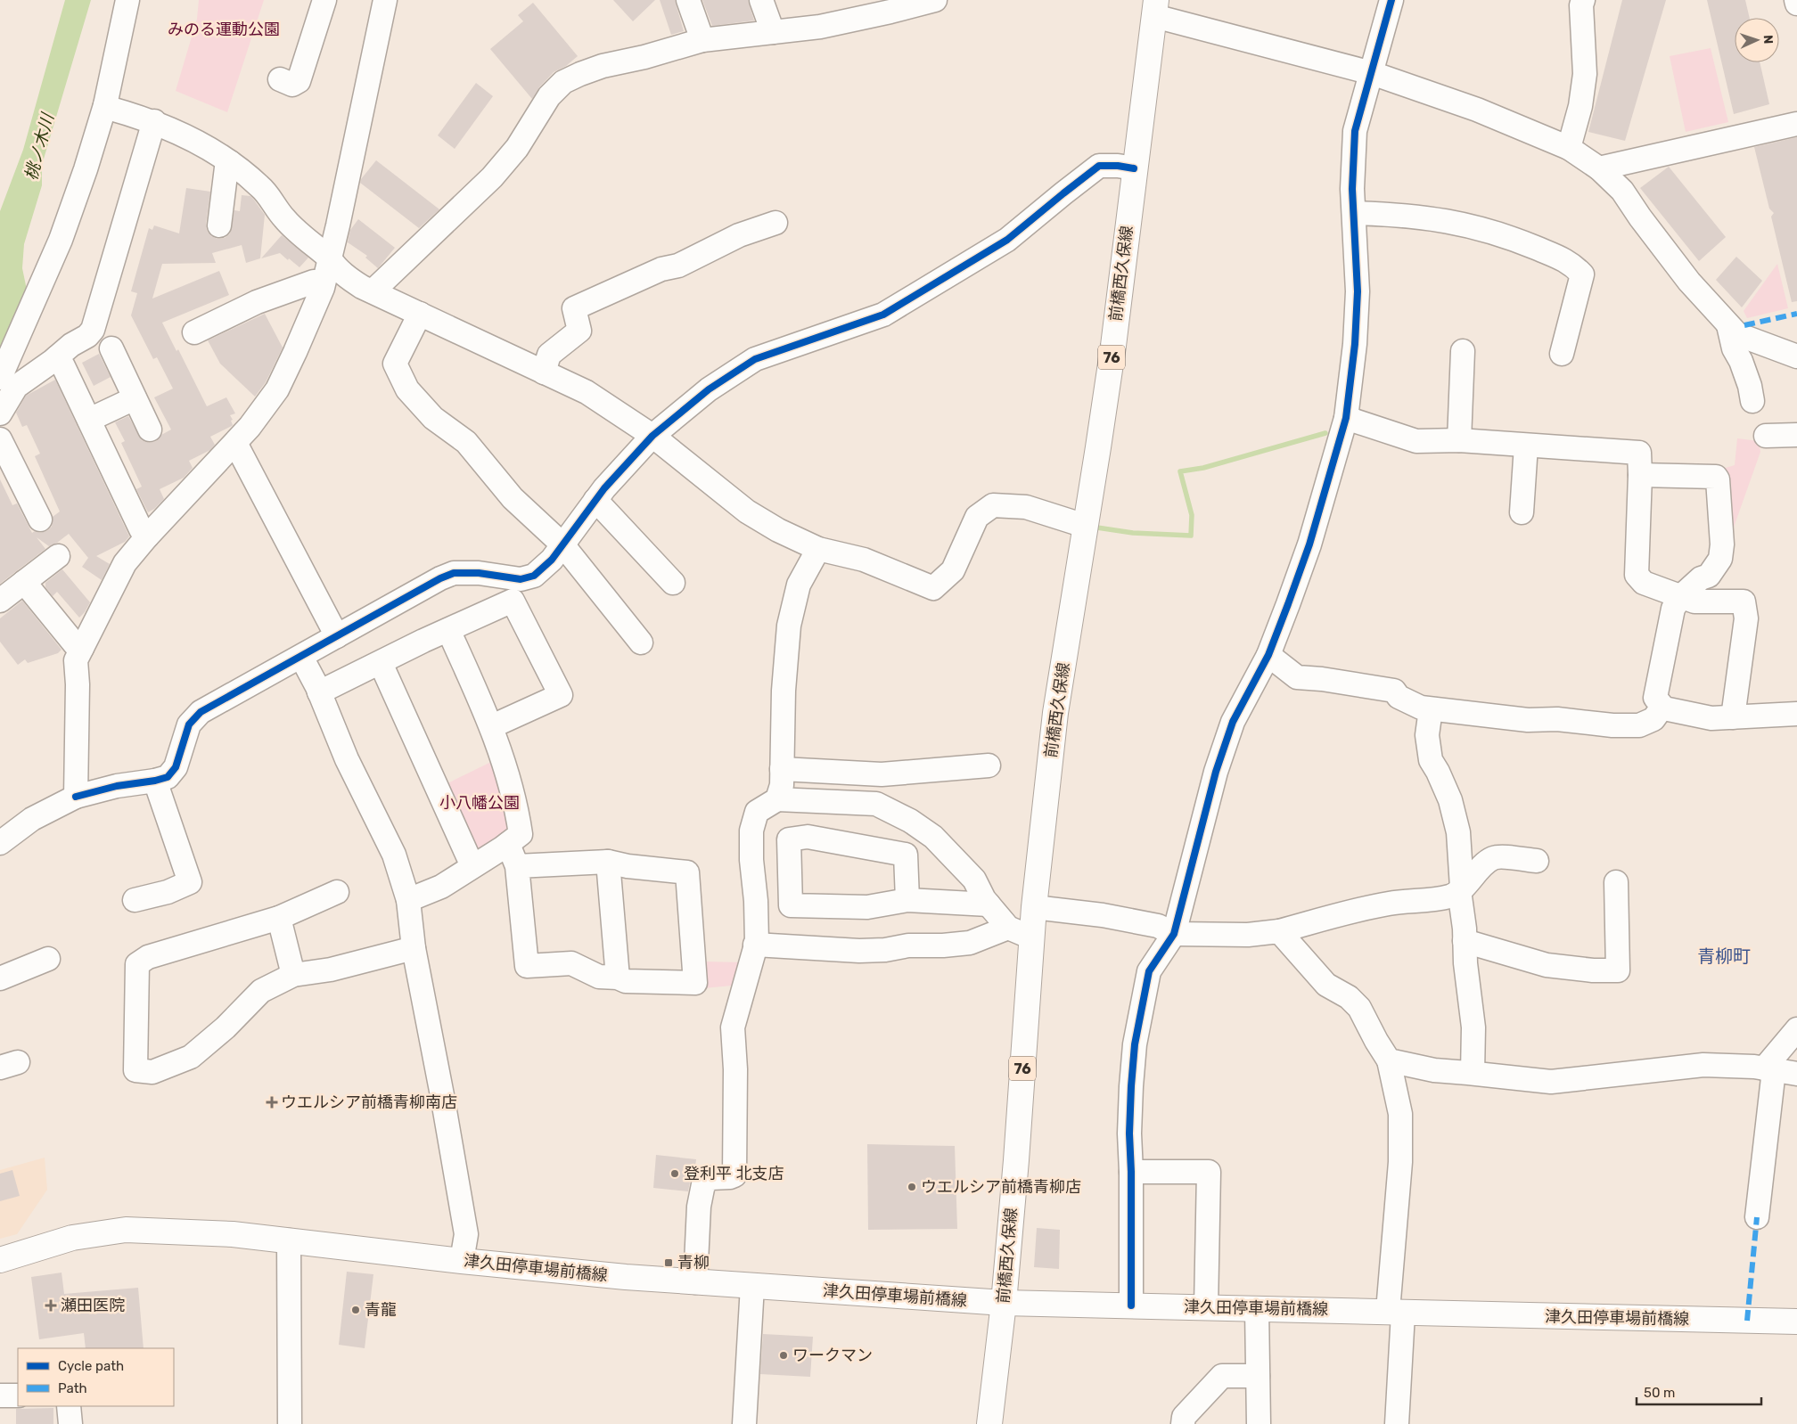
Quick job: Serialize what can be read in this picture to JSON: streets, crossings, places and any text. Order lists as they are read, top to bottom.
{
  "streets": {
    "main road": ["前橋西久保線", "76", "津久田停車場前橋線"]
  },
  "crossings": [
    ["前橋西久保線", "津久田停車場前橋線"]
  ],
  "districts": ["青柳町"],
  "water": ["桃ノ木川"],
  "parks": ["みのる運動公園", "小八幡公園"],
  "places": {
    "health": ["ウエルシア前橋青柳南店", "瀬田医院"],
    "other": [
      "登利平 北支店",
      "ウエルシア前橋青柳店",
      "青龍",
      "ワークマン"
    ],
    "transit": ["青柳"]
  },
  "legend": ["Cycle path", "Path"],
  "scale_bar": "50 m",
  "north": "right"
}
